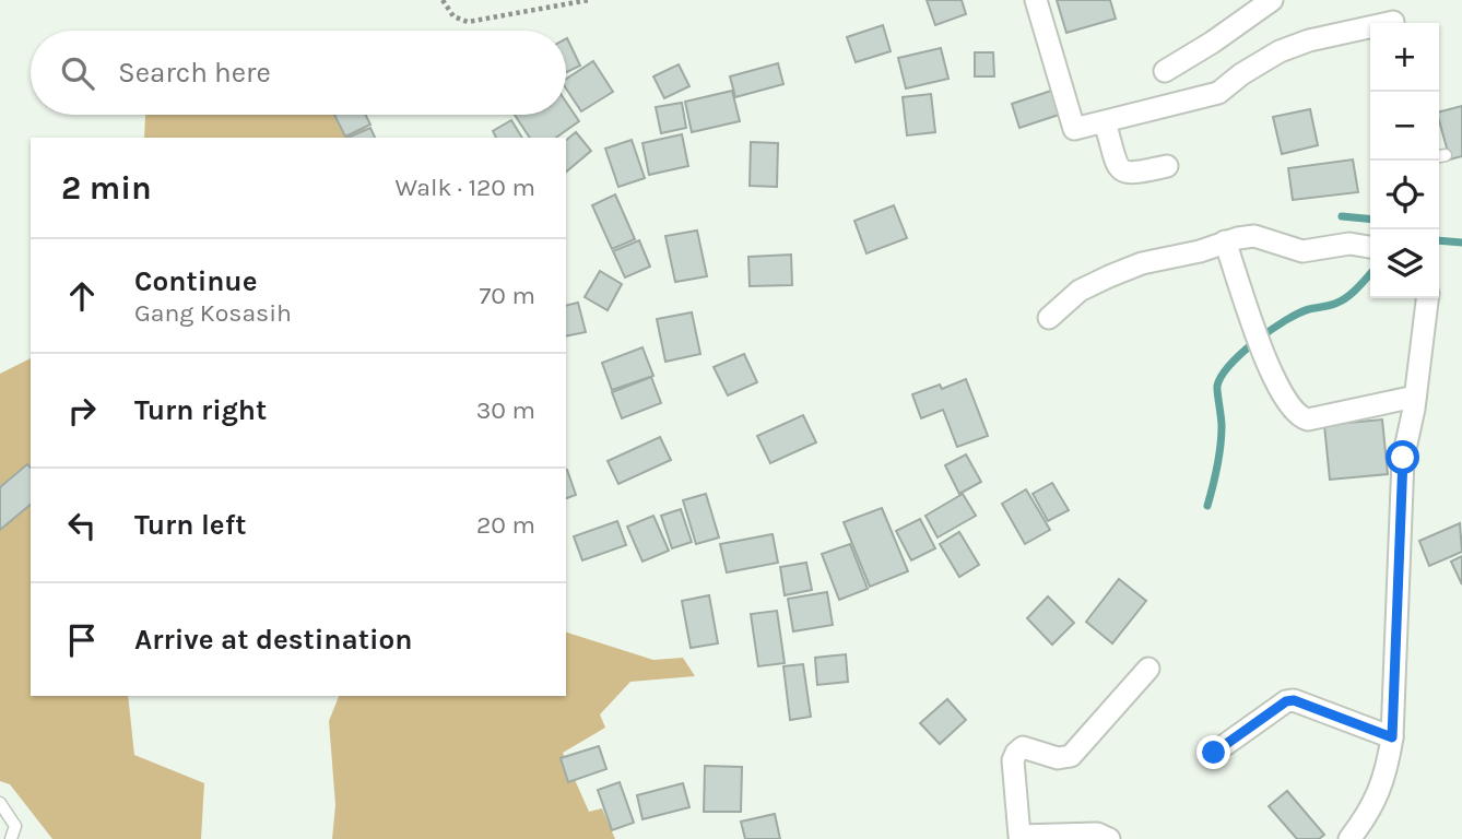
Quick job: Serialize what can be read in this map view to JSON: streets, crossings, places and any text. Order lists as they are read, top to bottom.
{
  "page": {
    "map_buttons": ["+", "−"],
    "search": "Search here",
    "heading": ["2 min", "Walk · 120 m"],
    "list": [
      ["Continue", "Gang Kosasih", "70 m"],
      ["Turn right", "30 m"],
      ["Turn left", "20 m"],
      "Arrive at destination"
    ]
  }
}
